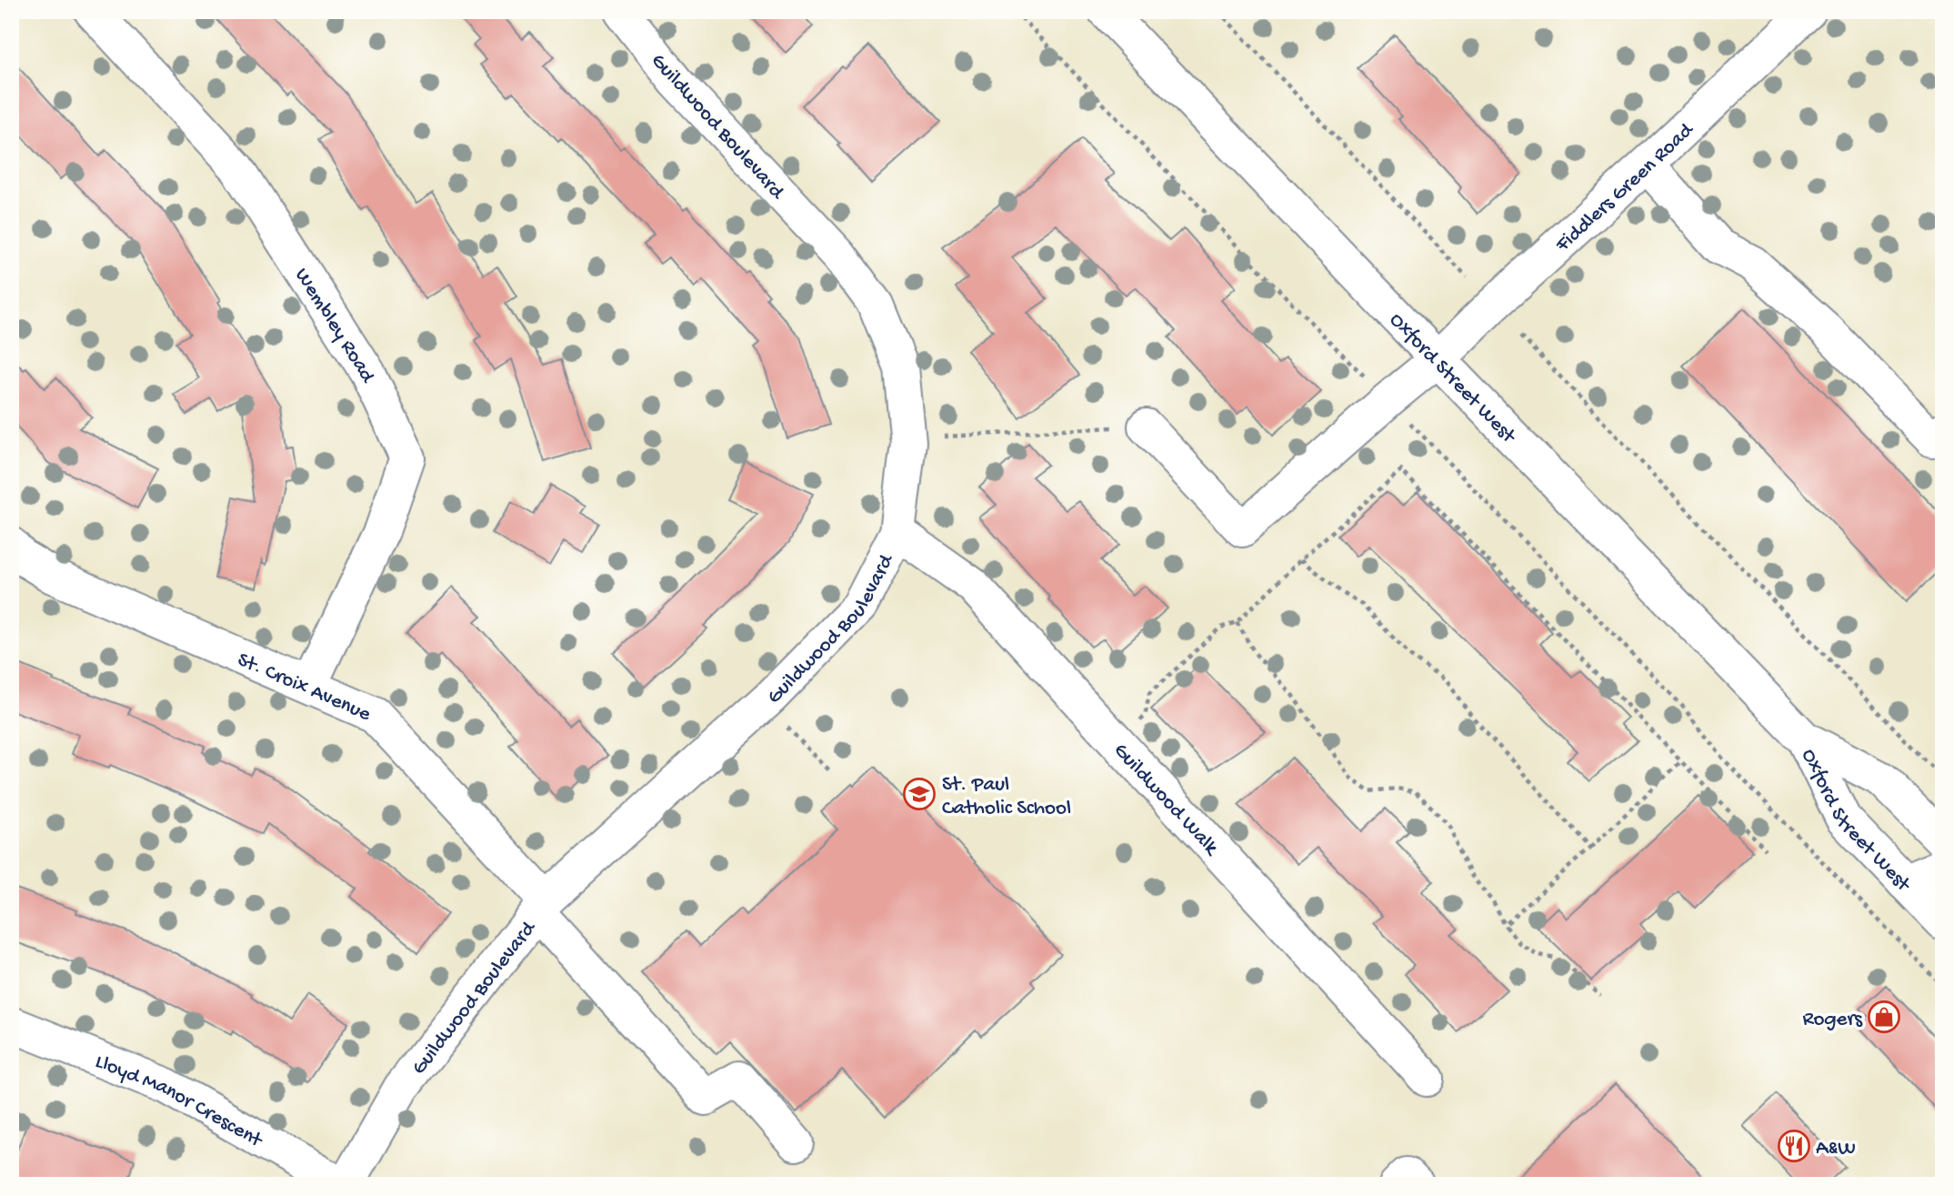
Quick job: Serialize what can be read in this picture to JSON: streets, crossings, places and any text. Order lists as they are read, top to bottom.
{
  "streets": {
    "street": [
      "Guildwood Boulevard",
      "Fiddlers Green Road",
      "Wembley Road",
      "Oxford Street West",
      "St. Croix Avenue",
      "Guildwood Walk",
      "Lloyd Manor Crescent"
    ]
  },
  "crossings": [
    ["Guildwood Boulevard", "St. Croix Avenue"],
    ["Guildwood Boulevard", "Guildwood Walk"],
    ["Guildwood Boulevard", "Lloyd Manor Crescent"],
    ["Fiddlers Green Road", "Oxford Street West"],
    ["Wembley Road", "St. Croix Avenue"]
  ],
  "places": {
    "school or university": ["St. Paul Catholic School"],
    "shop": ["Rogers"],
    "restaurant": ["A&W"]
  }
}
